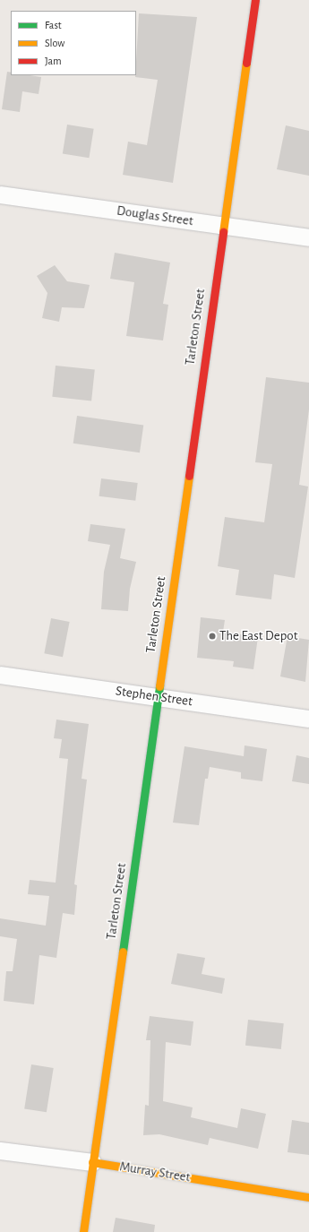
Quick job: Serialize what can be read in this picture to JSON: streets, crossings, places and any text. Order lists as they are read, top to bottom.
{
  "streets": {
    "main road": ["Tarleton Street", "Murray Street"],
    "street": ["Douglas Street", "Stephen Street"]
  },
  "crossings": [
    ["Douglas Street", "Tarleton Street"],
    ["Tarleton Street", "Stephen Street"],
    ["Tarleton Street", "Murray Street"]
  ],
  "places": ["The East Depot"],
  "legend": ["Fast", "Slow", "Jam"]
}
